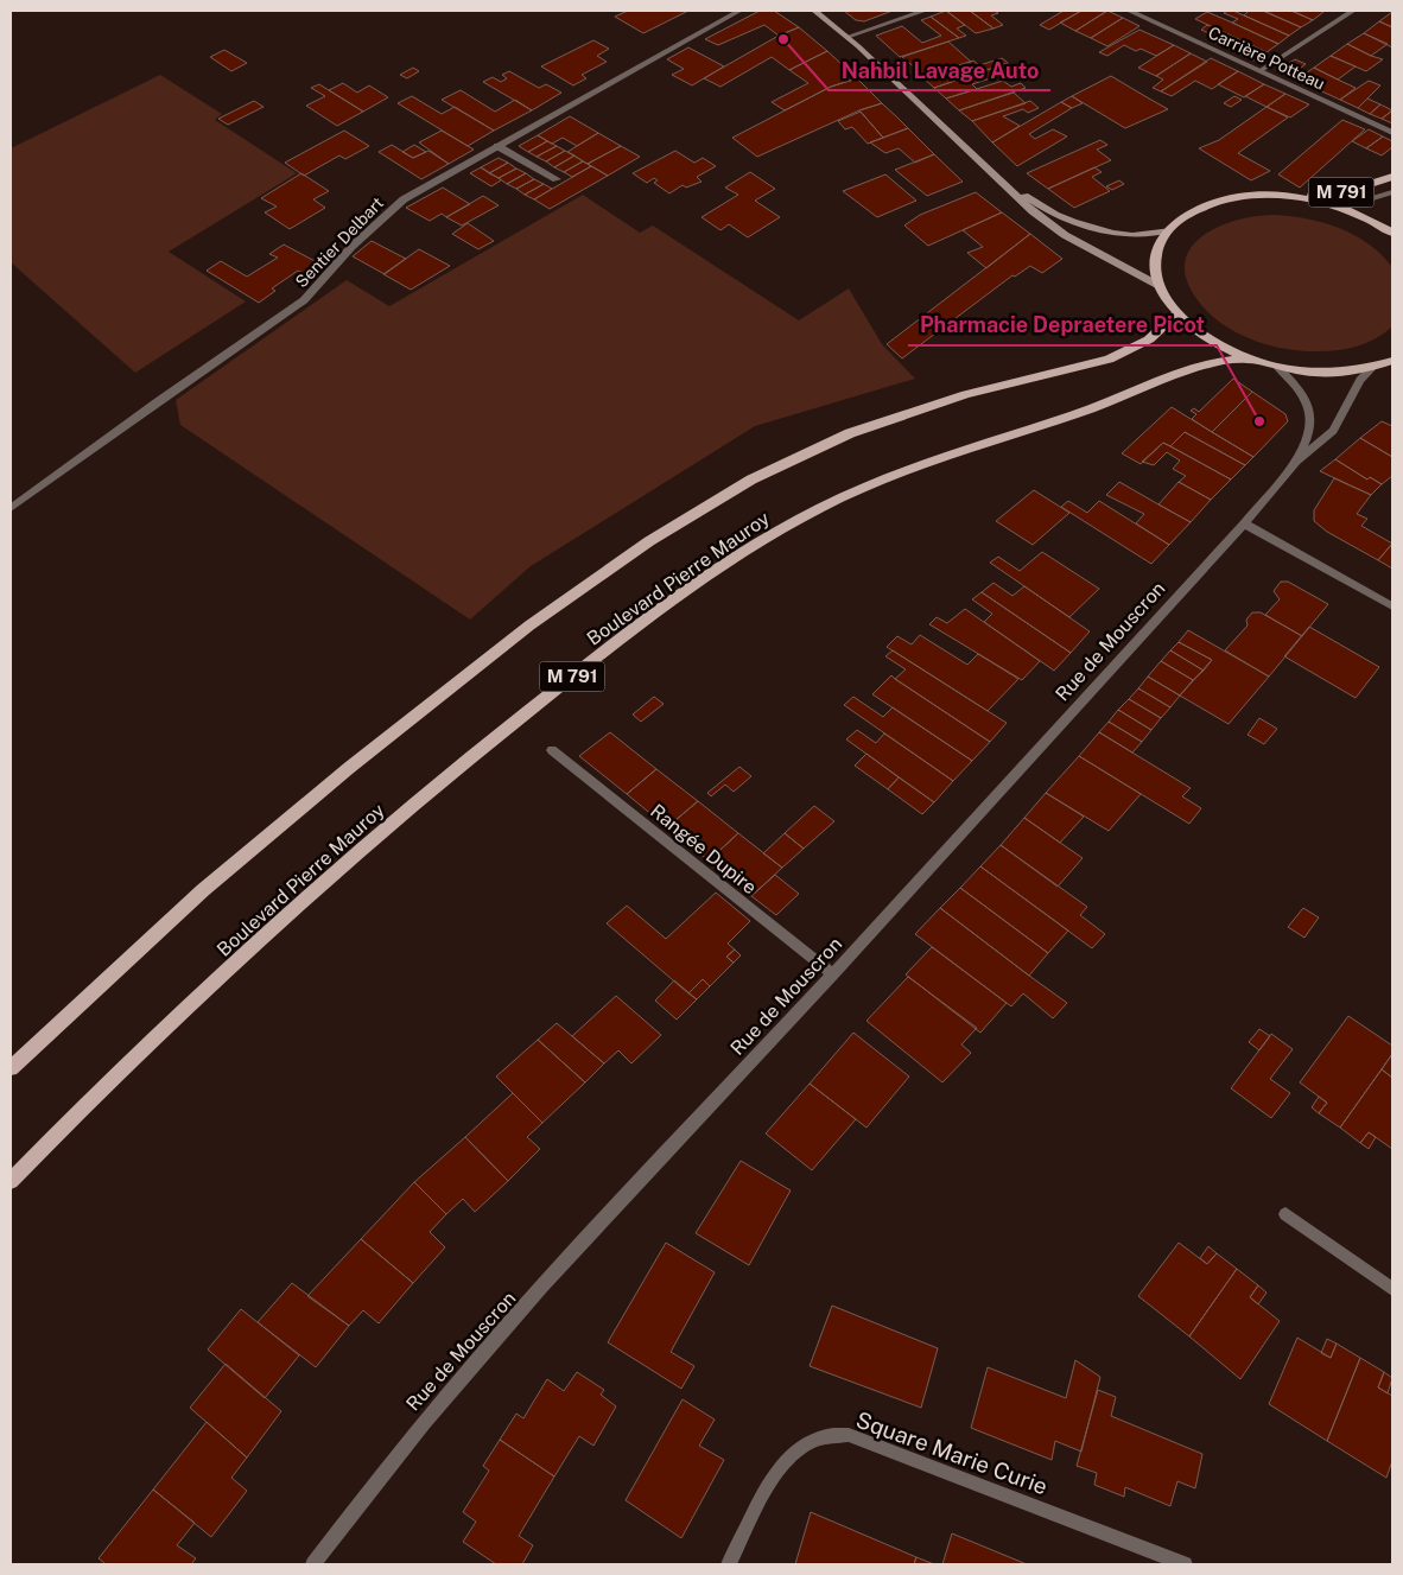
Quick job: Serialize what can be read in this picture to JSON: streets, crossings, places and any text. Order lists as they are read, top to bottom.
{
  "streets": {
    "main road": ["M 791", "Boulevard Pierre Mauroy"],
    "street": [
      "Carrière Potteau",
      "Sentier Delbart",
      "Rue de Mouscron",
      "Rangée Dupire",
      "Square Marie Curie"
    ]
  },
  "crossings": [
    ["Rue de Mouscron", "Rangée Dupire"]
  ],
  "places": ["Nahbil Lavage Auto", "Pharmacie Depraetere Picot"]
}
